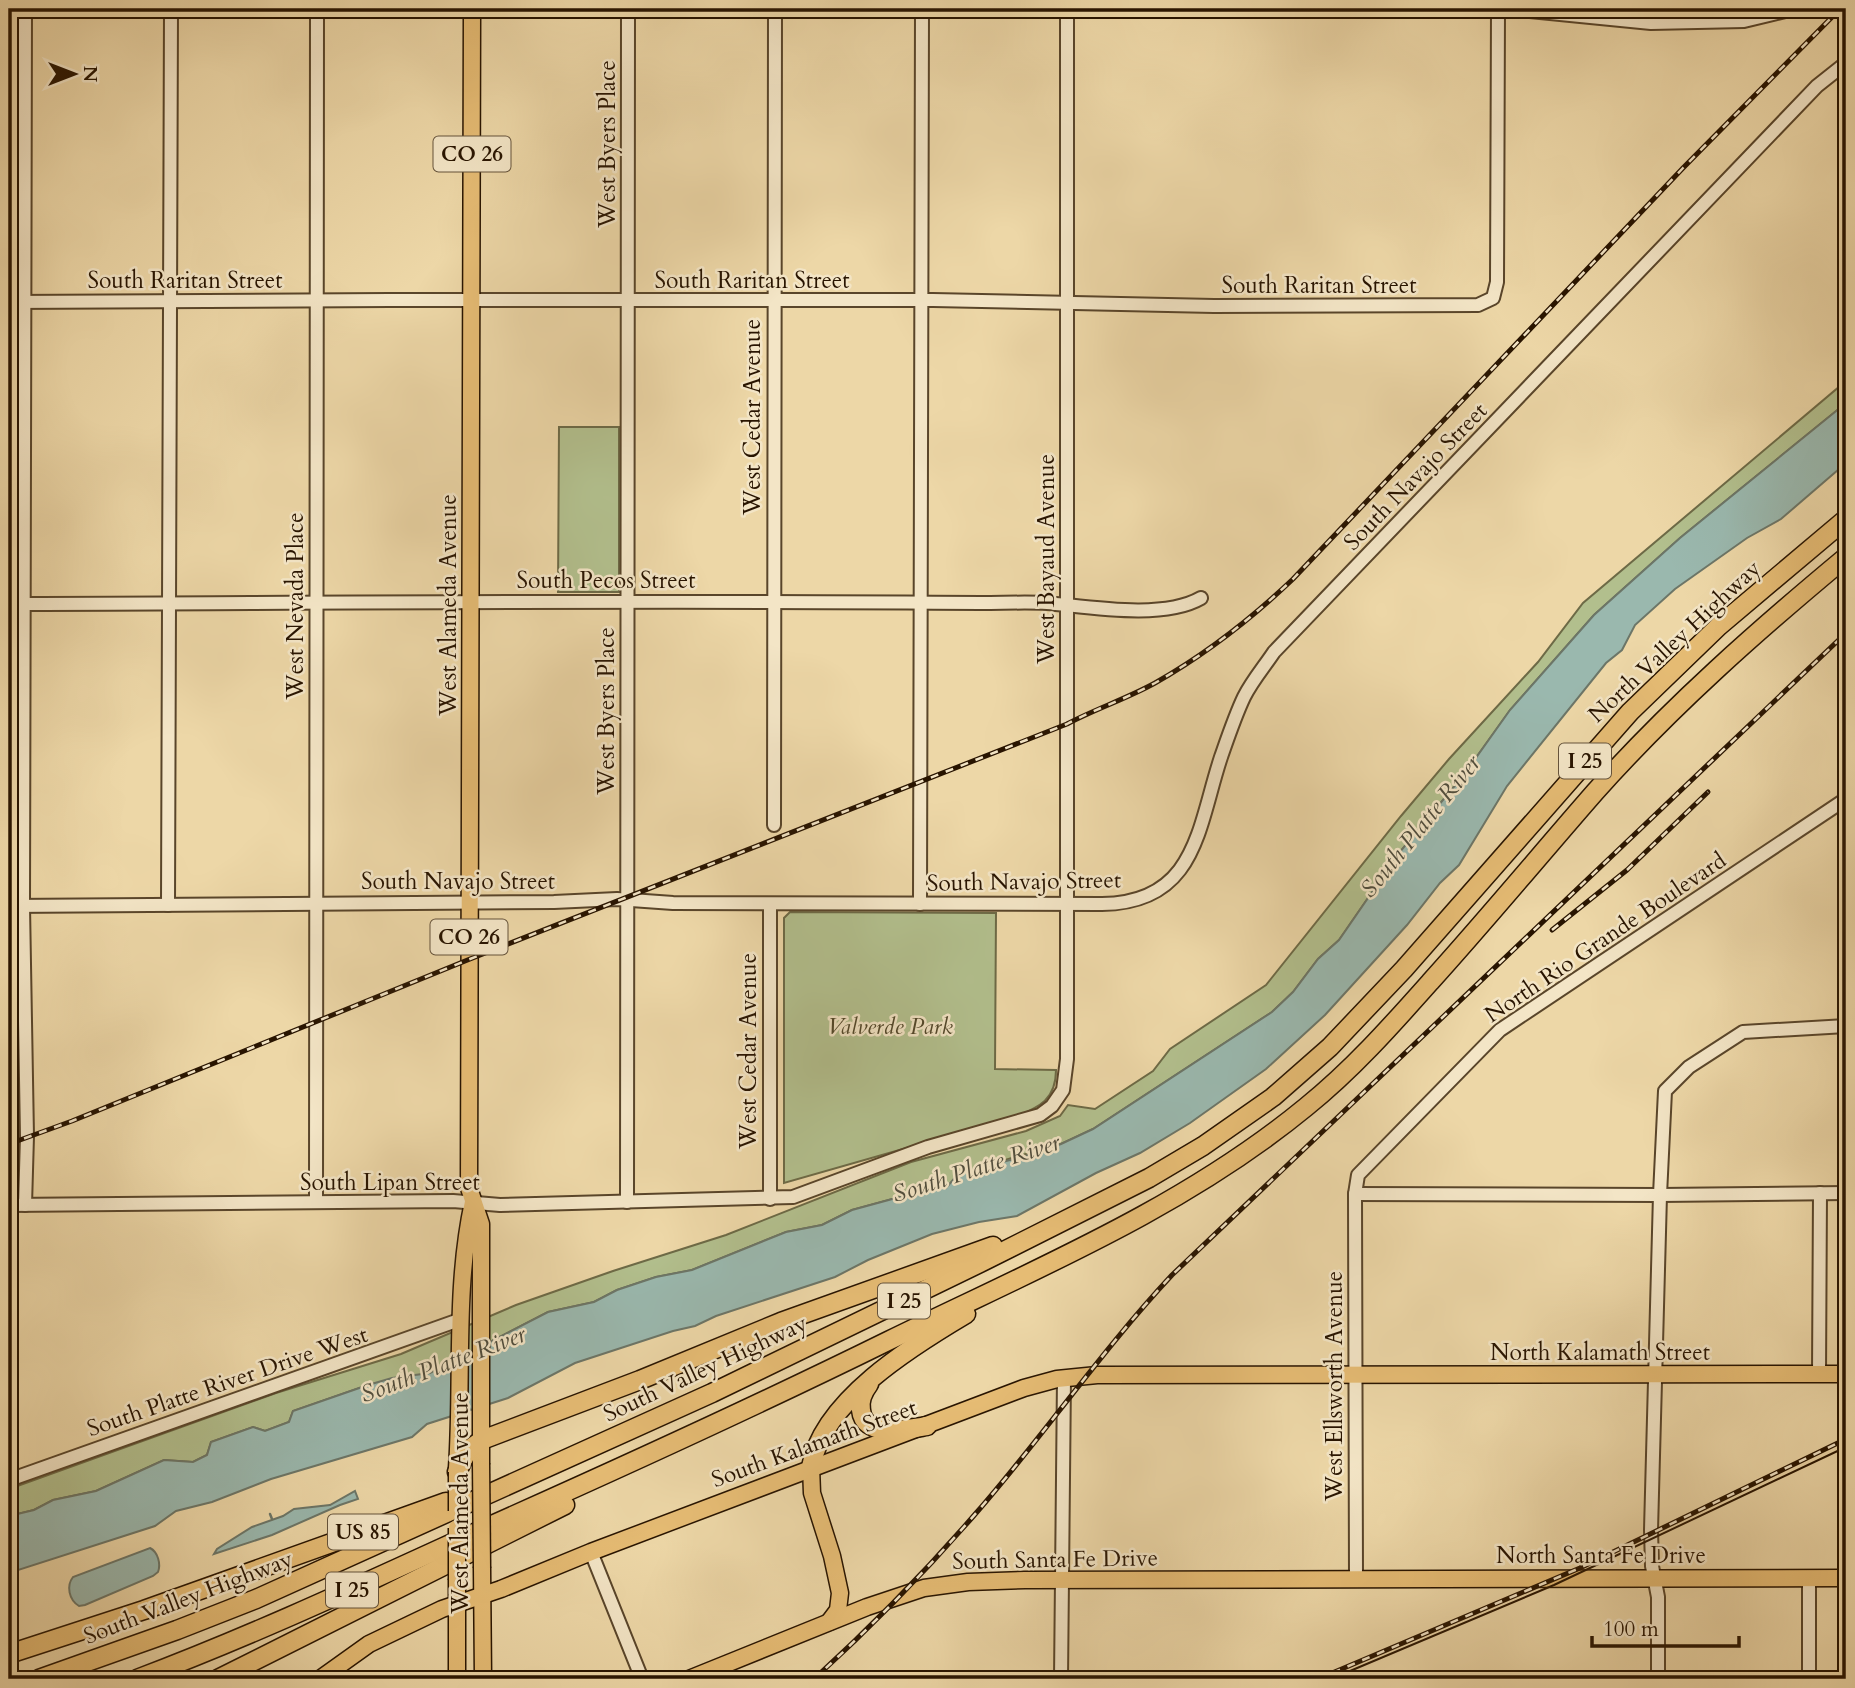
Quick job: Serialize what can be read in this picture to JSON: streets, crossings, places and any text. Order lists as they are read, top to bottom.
{
  "streets": {
    "highway": [
      "North Valley Highway",
      "I 25",
      "South Valley Highway",
      "US 85"
    ],
    "main road": [
      "CO 26",
      "West Alameda Avenue",
      "North Kalamath Street",
      "South Kalamath Street",
      "North Santa Fe Drive",
      "South Santa Fe Drive"
    ],
    "street": [
      "West Byers Place",
      "South Raritan Street",
      "West Cedar Avenue",
      "South Navajo Street",
      "West Bayaud Avenue",
      "South Pecos Street",
      "West Nevada Place",
      "North Rio Grande Boulevard",
      "South Lipan Street",
      "South Platte River Drive West",
      "West Ellsworth Avenue"
    ]
  },
  "crossings": [
    ["West Byers Place", "South Raritan Street"],
    ["West Byers Place", "South Navajo Street"],
    ["West Byers Place", "South Pecos Street"],
    ["West Byers Place", "South Lipan Street"],
    ["South Raritan Street", "West Cedar Avenue"],
    ["South Raritan Street", "West Bayaud Avenue"],
    ["South Raritan Street", "West Alameda Avenue"],
    ["South Raritan Street", "West Nevada Place"],
    ["West Cedar Avenue", "South Navajo Street"],
    ["West Cedar Avenue", "West Bayaud Avenue"],
    ["West Cedar Avenue", "South Pecos Street"],
    ["West Cedar Avenue", "South Lipan Street"],
    ["South Navajo Street", "West Bayaud Avenue"],
    ["South Navajo Street", "West Alameda Avenue"],
    ["South Navajo Street", "West Nevada Place"],
    ["West Bayaud Avenue", "South Pecos Street"],
    ["West Bayaud Avenue", "South Lipan Street"],
    ["South Pecos Street", "West Alameda Avenue"],
    ["South Pecos Street", "West Nevada Place"],
    ["West Alameda Avenue", "South Lipan Street"],
    ["West Alameda Avenue", "South Platte River Drive West"],
    ["West Alameda Avenue", "South Kalamath Street"],
    ["West Nevada Place", "South Lipan Street"],
    ["North Valley Highway", "South Valley Highway"],
    ["North Rio Grande Boulevard", "West Ellsworth Avenue"],
    ["North Kalamath Street", "West Ellsworth Avenue"],
    ["North Kalamath Street", "South Kalamath Street"],
    ["South Valley Highway", "US 85"],
    ["West Ellsworth Avenue", "South Kalamath Street"],
    ["West Ellsworth Avenue", "North Santa Fe Drive"],
    ["West Ellsworth Avenue", "South Santa Fe Drive"],
    ["North Santa Fe Drive", "South Santa Fe Drive"]
  ],
  "water": ["South Platte River"],
  "parks": ["Valverde Park"],
  "scale_bar": "100 m",
  "north": "right"
}
